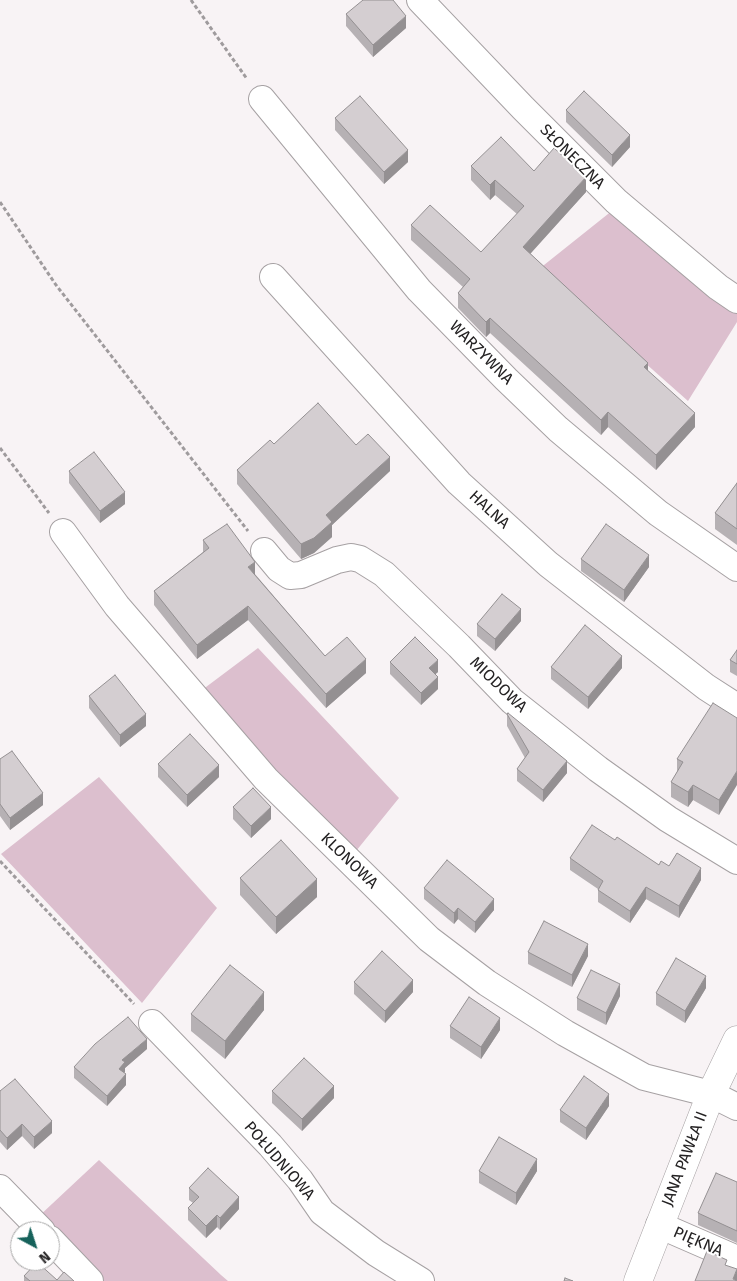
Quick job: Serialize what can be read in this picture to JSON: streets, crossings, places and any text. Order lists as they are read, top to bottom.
{
  "streets": {
    "street": [
      "SŁONECZNA",
      "WARZYWNA",
      "HALNA",
      "MIODOWA",
      "KLONOWA",
      "JANA PAWŁA II",
      "POŁUDNIOWA",
      "PIĘKNA"
    ]
  },
  "crossings": [
    ["KLONOWA", "JANA PAWŁA II"],
    ["JANA PAWŁA II", "PIĘKNA"]
  ],
  "north": "bottom right"
}
